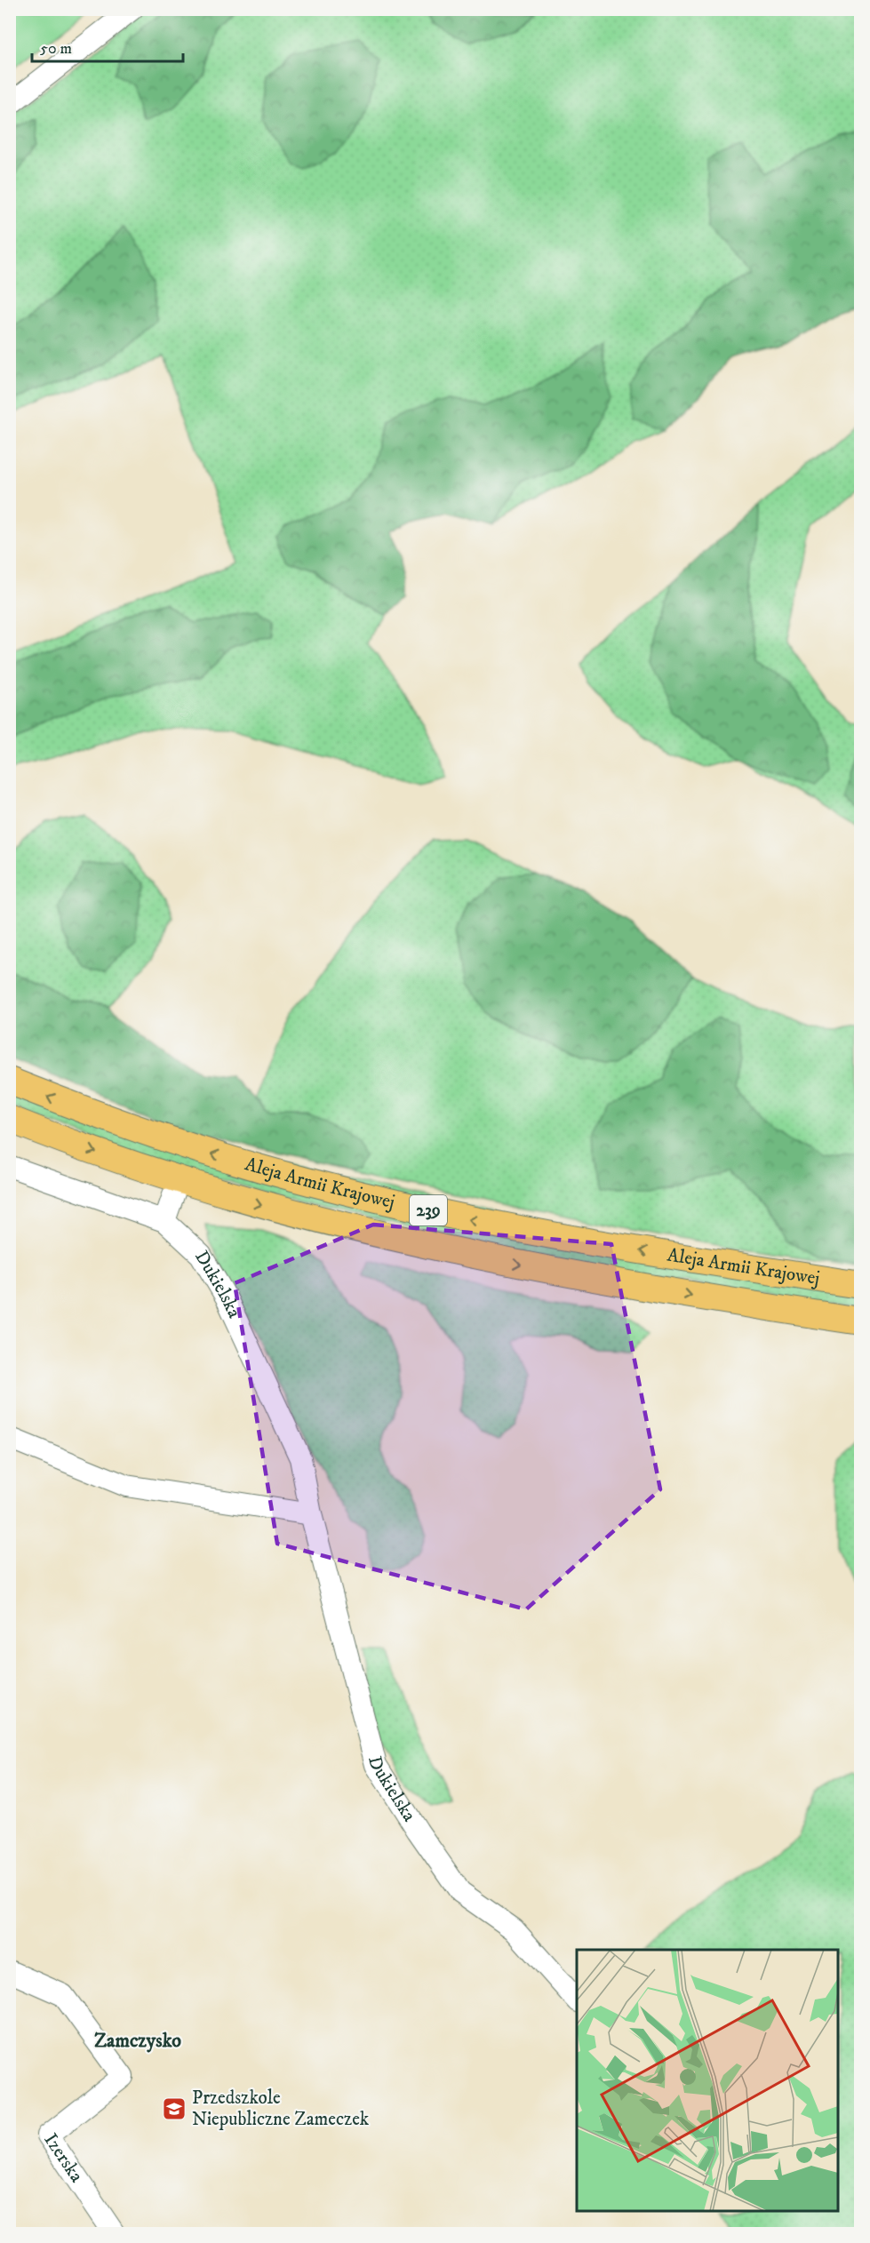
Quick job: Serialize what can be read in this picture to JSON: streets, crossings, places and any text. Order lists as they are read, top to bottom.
{
  "streets": {
    "main road": ["Aleja Armii Krajowej", "239"],
    "street": ["Dukielska", "Izerska"]
  },
  "districts": ["Zamczysko"],
  "places": {
    "school or university": ["Przedszkole Niepubliczne Zameczek"]
  },
  "scale_bar": "50 m"
}
